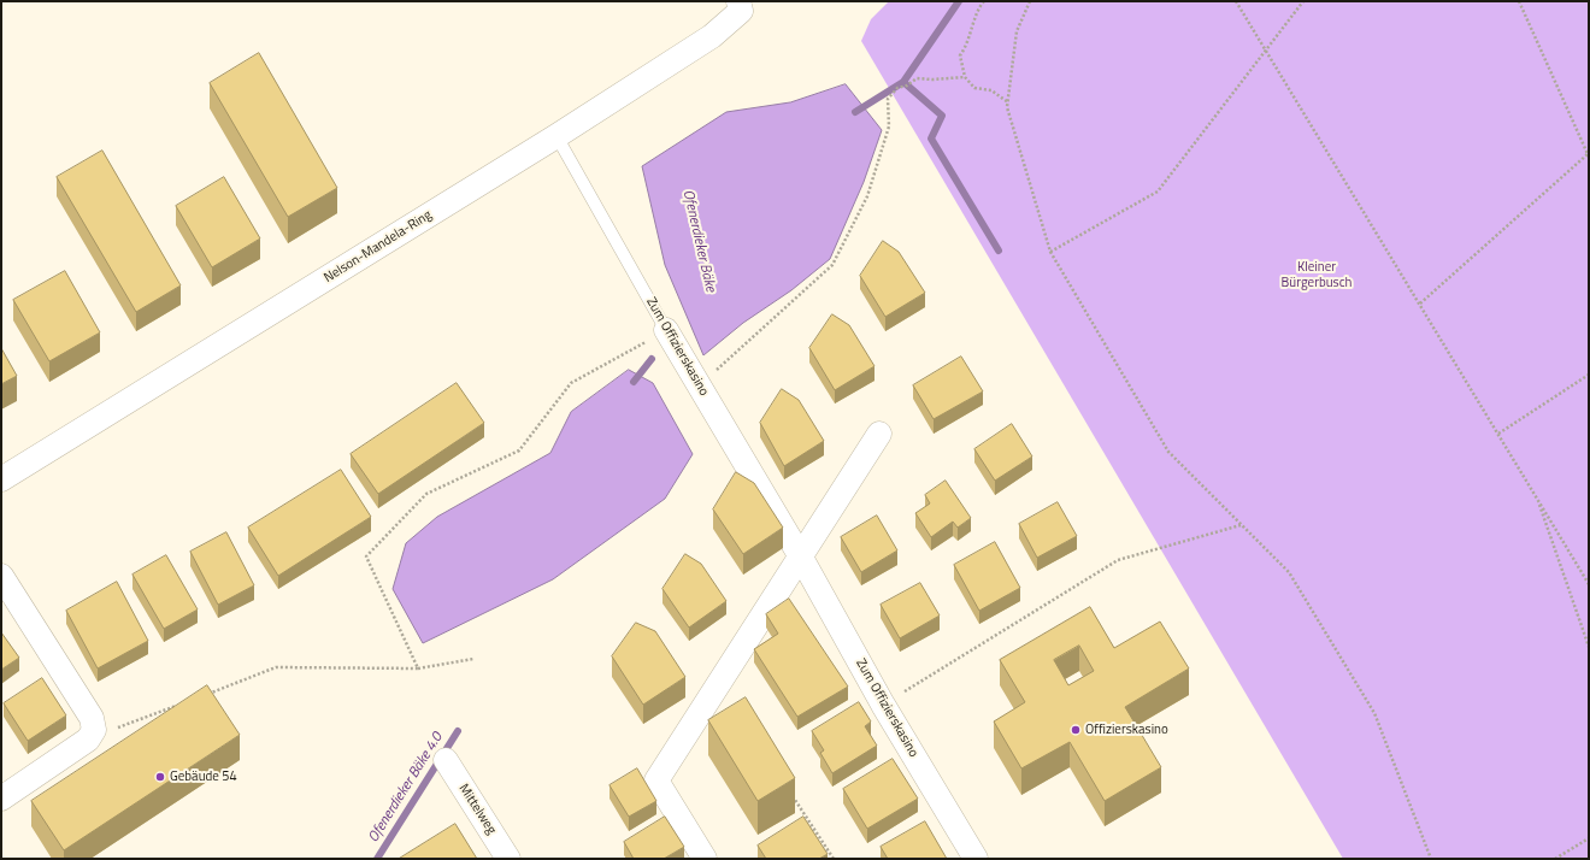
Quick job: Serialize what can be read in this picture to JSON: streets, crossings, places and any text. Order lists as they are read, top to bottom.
{
  "streets": {
    "street": ["Nelson-Mandela-Ring", "Zum Offizierskasino", "Mittelweg"]
  },
  "crossings": [
    ["Nelson-Mandela-Ring", "Zum Offizierskasino"]
  ],
  "water": ["Ofenerdieker Bäke", "Ofenerdieker Bäke 4.0"],
  "parks": ["Kleiner Bürgerbusch"],
  "places": ["Offizierskasino", "Gebäude 54"]
}
